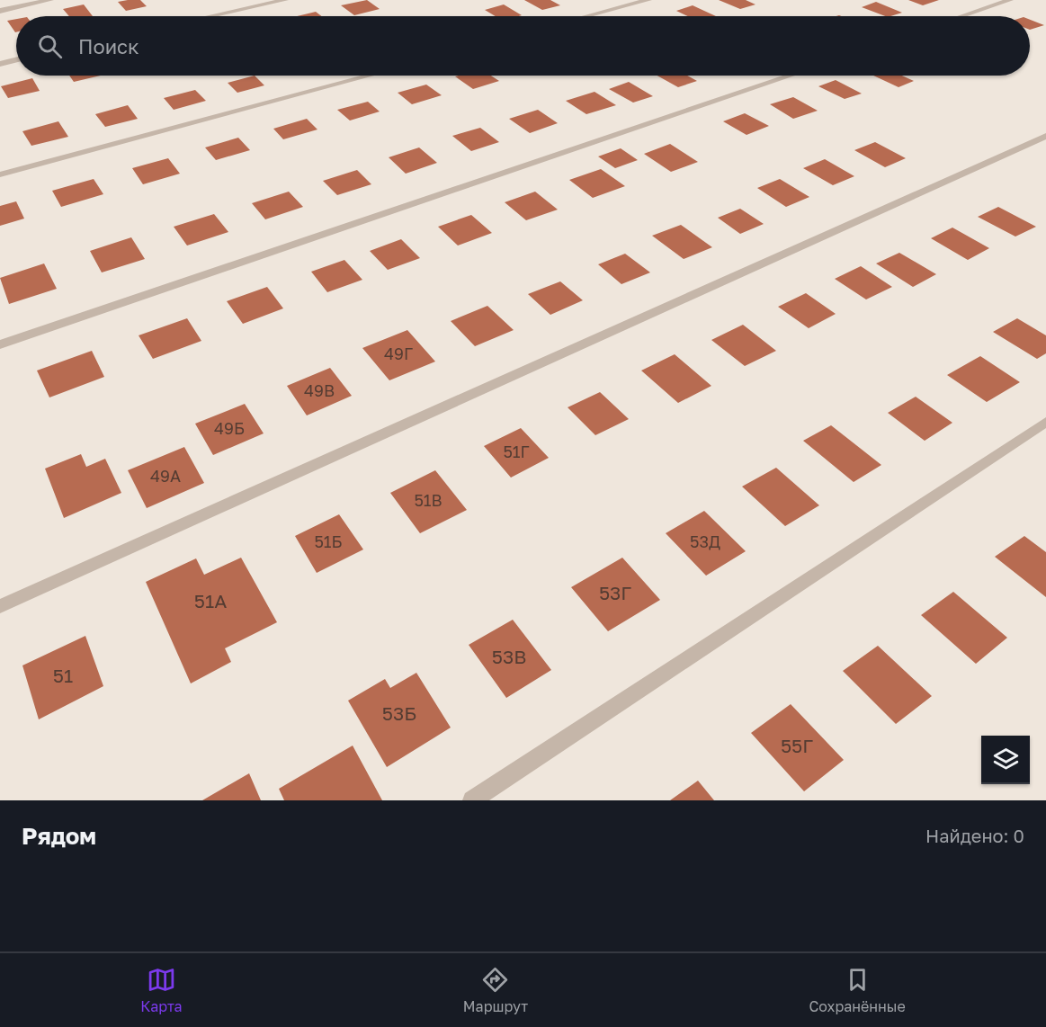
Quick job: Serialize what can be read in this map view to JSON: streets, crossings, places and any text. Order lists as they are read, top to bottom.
{
  "house_numbers": [
    "49Г",
    "49В",
    "49Б",
    "51Г",
    "49А",
    "51В",
    "51Б",
    "53Д",
    "53Г",
    "51А",
    "53В",
    "51",
    "53Б",
    "55Г"
  ],
  "page": {
    "search": "Поиск",
    "heading": ["Рядом", "Найдено: 0"],
    "nav": ["Карта", "Маршрут", "Сохранённые"]
  }
}
